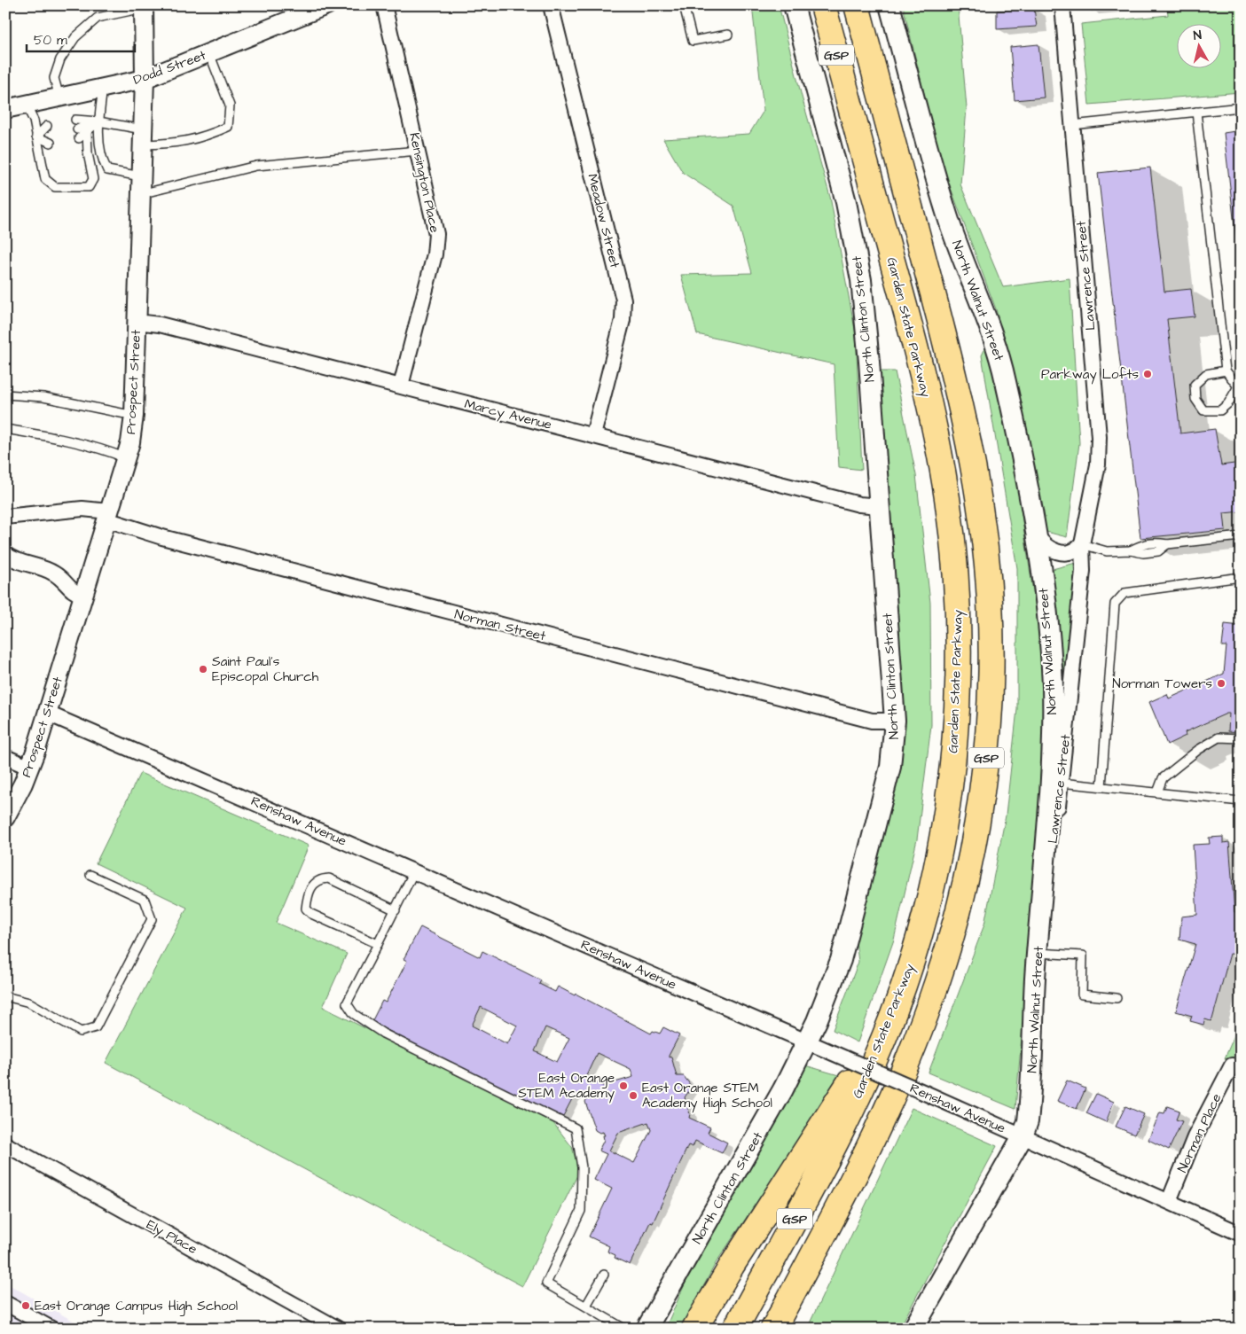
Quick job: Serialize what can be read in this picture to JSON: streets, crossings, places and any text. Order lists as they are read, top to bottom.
{
  "streets": {
    "highway": ["GSP", "Garden State Parkway"],
    "main road": ["North Walnut Street", "North Clinton Street"],
    "street": [
      "Dodd Street",
      "Kensington Place",
      "Meadow Street",
      "Lawrence Street",
      "Prospect Street",
      "Marcy Avenue",
      "Norman Street",
      "Renshaw Avenue",
      "Norman Place",
      "Ely Place"
    ]
  },
  "crossings": [
    ["Dodd Street", "Prospect Street"],
    ["Kensington Place", "Marcy Avenue"],
    ["Meadow Street", "Marcy Avenue"],
    ["Lawrence Street", "North Walnut Street"],
    ["North Walnut Street", "Renshaw Avenue"],
    ["North Clinton Street", "Marcy Avenue"],
    ["North Clinton Street", "Norman Street"],
    ["North Clinton Street", "Renshaw Avenue"],
    ["Prospect Street", "Marcy Avenue"],
    ["Prospect Street", "Norman Street"],
    ["Prospect Street", "Renshaw Avenue"],
    ["Renshaw Avenue", "Norman Place"]
  ],
  "places": [
    "Parkway Lofts",
    "Saint Paul's Episcopal Church",
    "Norman Towers",
    "East Orange STEM Academy",
    "East Orange STEM Academy High School",
    "East Orange Campus High School"
  ],
  "scale_bar": "50 m",
  "north": "top"
}
